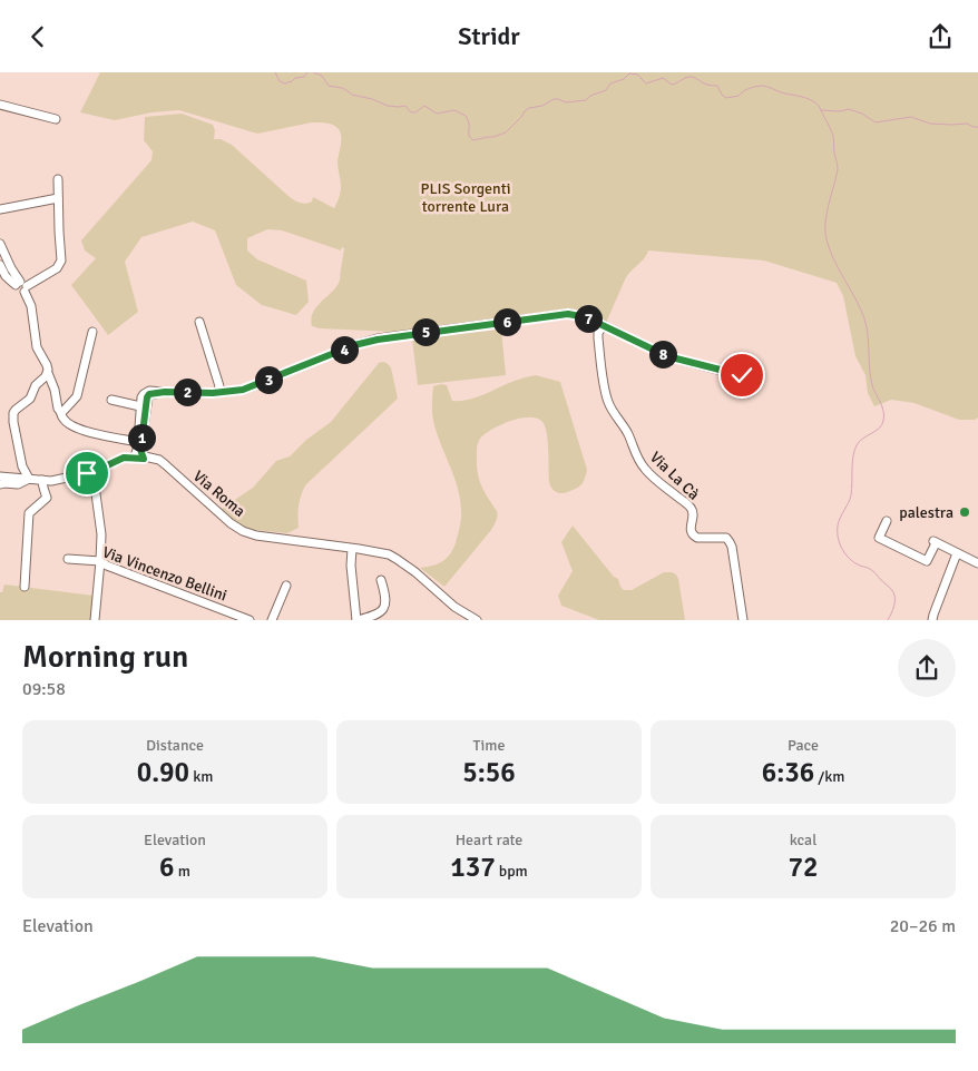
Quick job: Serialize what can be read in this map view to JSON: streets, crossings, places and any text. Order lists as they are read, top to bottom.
{
  "streets": {
    "street": ["Via La Cà", "Via Roma", "Via Vincenzo Bellini"]
  },
  "parks": ["PLIS Sorgenti torrente Lura"],
  "places": ["palestra"],
  "page": {
    "header": "Stridr",
    "pins": [
      "7",
      "6",
      "5",
      "4",
      "8",
      "3",
      "2",
      "1"
    ],
    "heading": ["Morning run", "09:58"],
    "stats": [
      ["Distance", "0.90 km"],
      ["Time", "5:56"],
      ["Pace", "6:36 /km"],
      ["Elevation", "6 m"],
      ["Heart rate", "137 bpm"],
      ["kcal", "72"]
    ],
    "chart": ["Elevation", "20–26 m"]
  }
}
